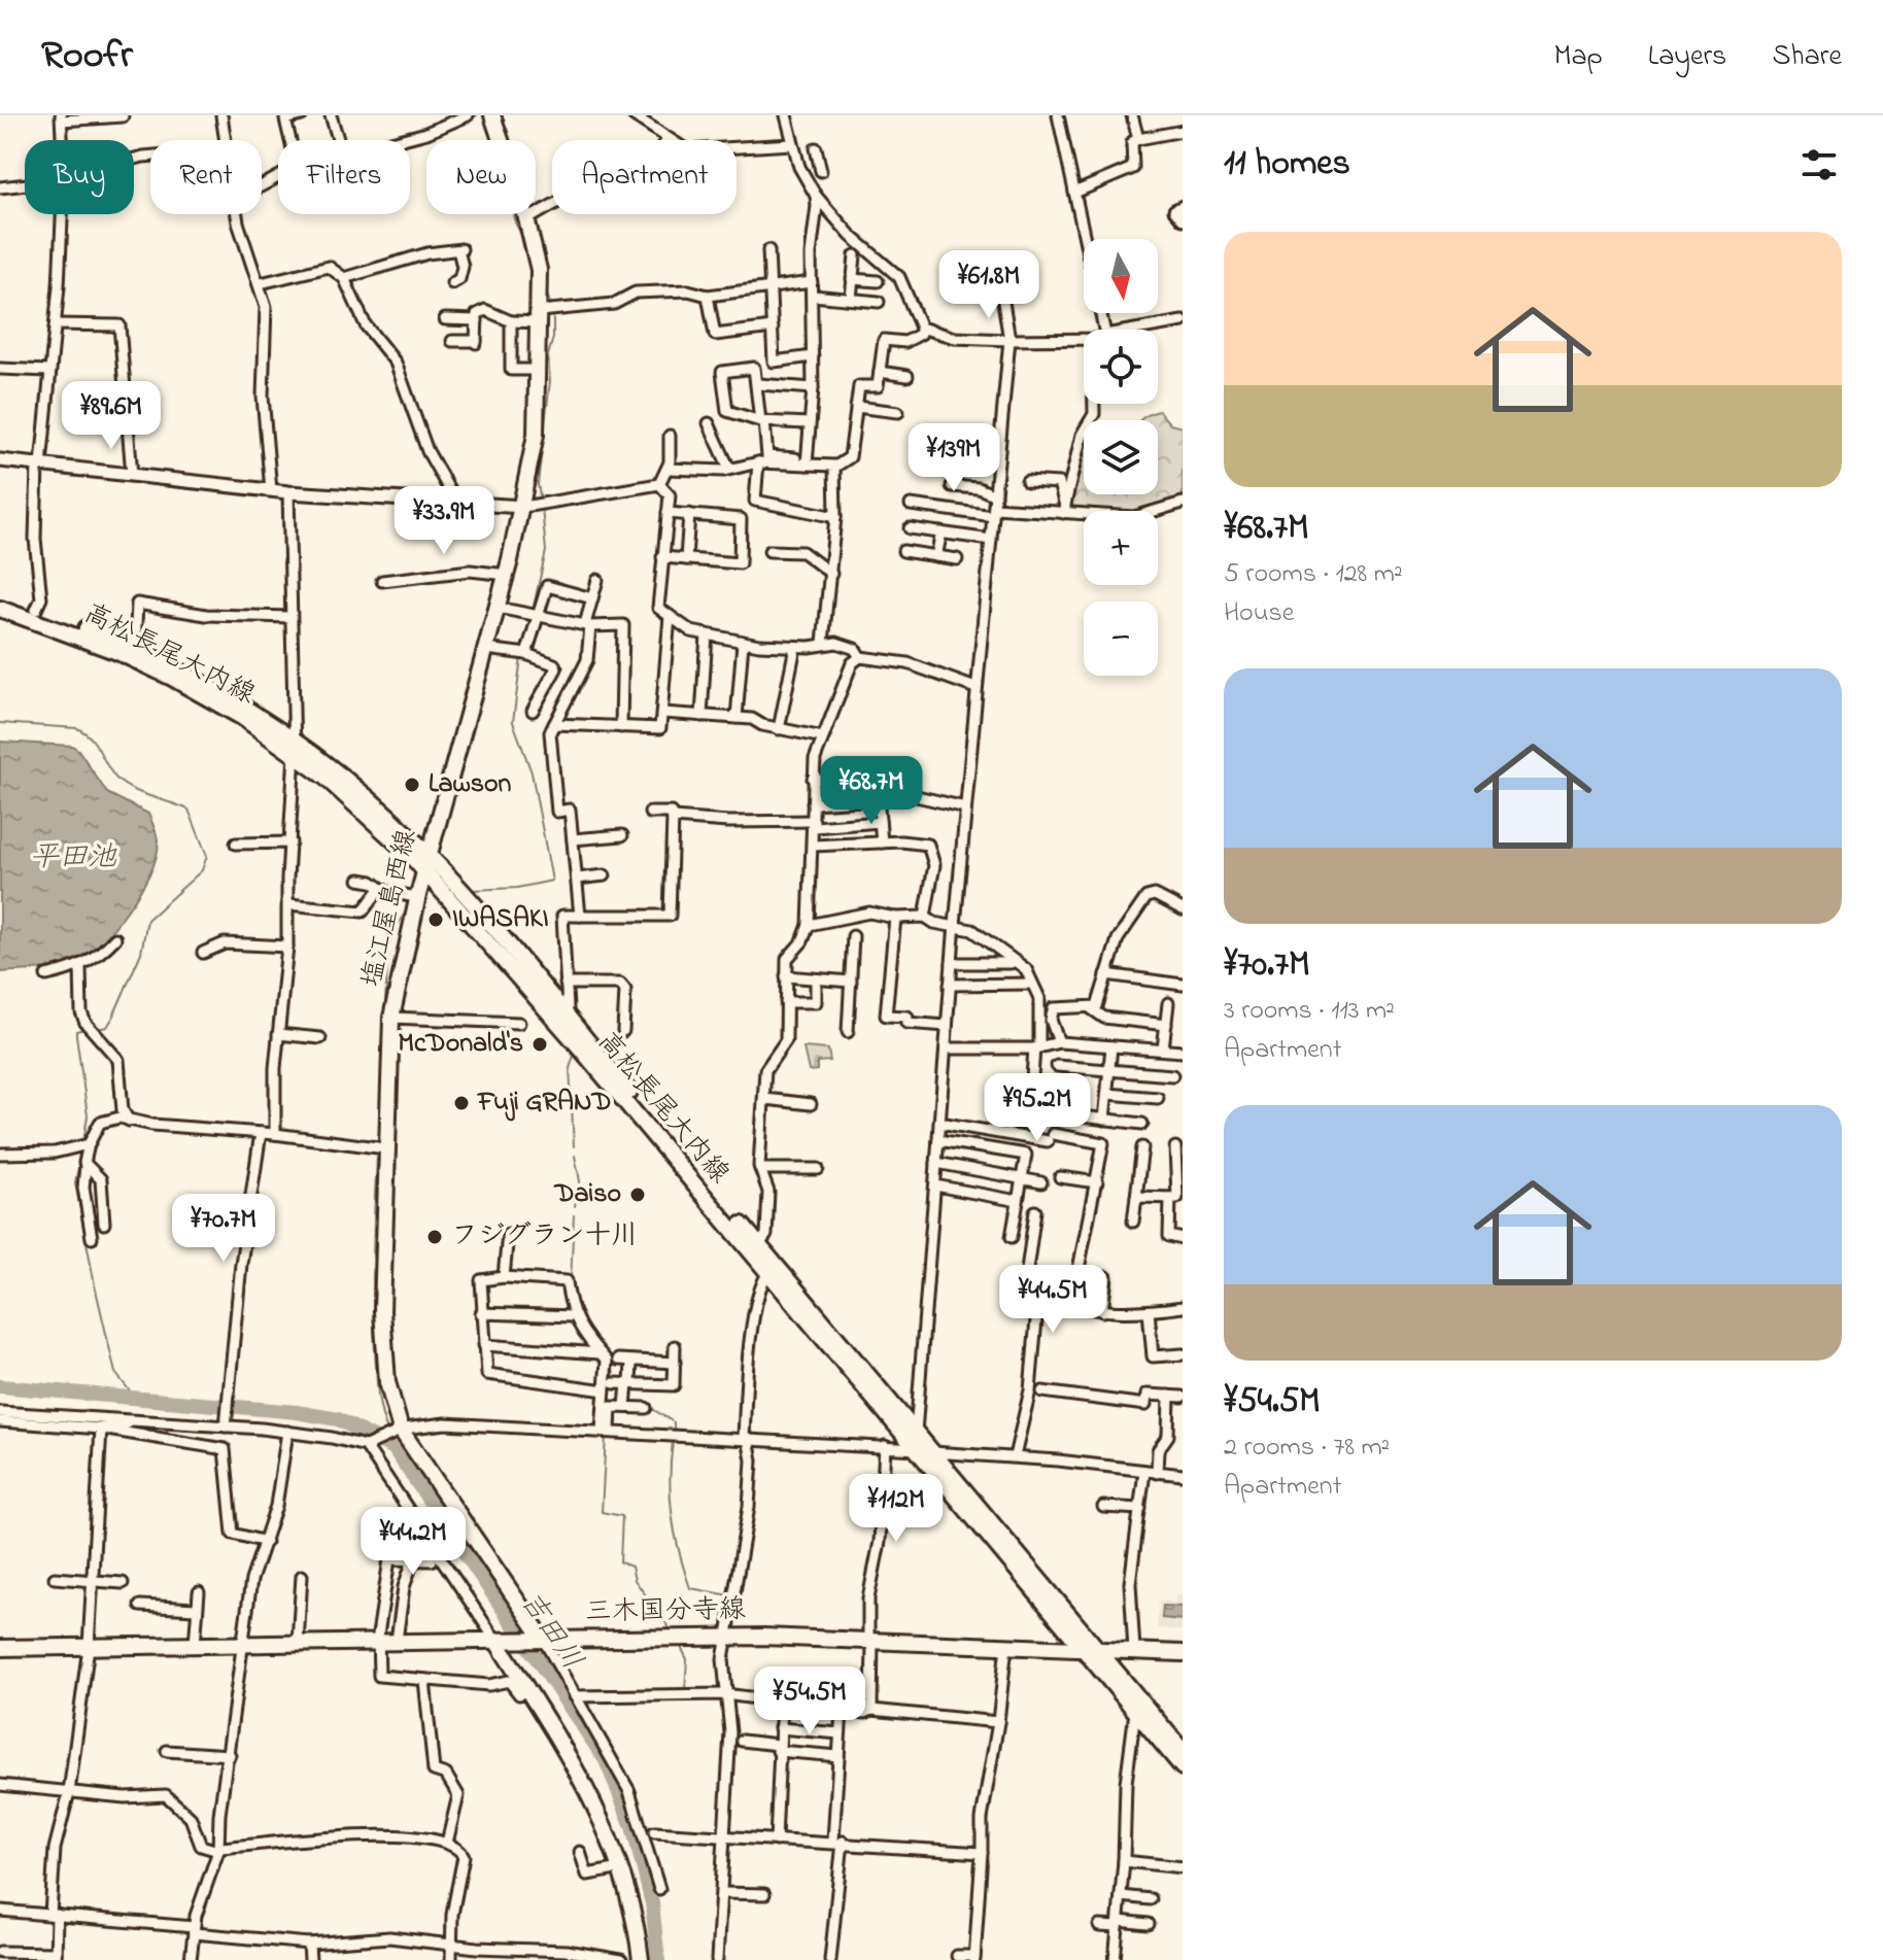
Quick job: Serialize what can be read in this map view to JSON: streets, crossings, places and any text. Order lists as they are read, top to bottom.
{
  "streets": {
    "main road": ["高松長尾大内線", "塩江屋島西線", "三木国分寺線"]
  },
  "crossings": [
    ["高松長尾大内線", "塩江屋島西線"],
    ["高松長尾大内線", "三木国分寺線"],
    ["塩江屋島西線", "三木国分寺線"]
  ],
  "water": ["平田池", "吉田川"],
  "places": [
    "Lawson",
    "IWASAKI",
    "McDonald's",
    "Fuji GRAND",
    "Daiso",
    "フジグラン十川"
  ],
  "north": "bottom",
  "page": {
    "header": "Roofr",
    "nav": ["Map", "Layers", "Share"],
    "heading": "11 homes",
    "chip": [
      "Buy",
      "Rent",
      "Filters",
      "New",
      "Apartment"
    ],
    "list": [
      {
        "name": "¥68.7M",
        "note": "5 rooms · 128 m² · House"
      },
      {
        "name": "¥70.7M",
        "note": "3 rooms · 113 m² · Apartment"
      },
      {
        "name": "¥54.5M",
        "note": "2 rooms · 78 m² · Apartment"
      }
    ],
    "map_buttons": ["+", "−"],
    "price": [
      "¥61.8M",
      "¥89.6M",
      "¥139M",
      "¥33.9M",
      "¥68.7M",
      "¥95.2M",
      "¥70.7M",
      "¥44.5M",
      "¥112M",
      "¥44.2M",
      "¥54.5M"
    ]
  }
}
